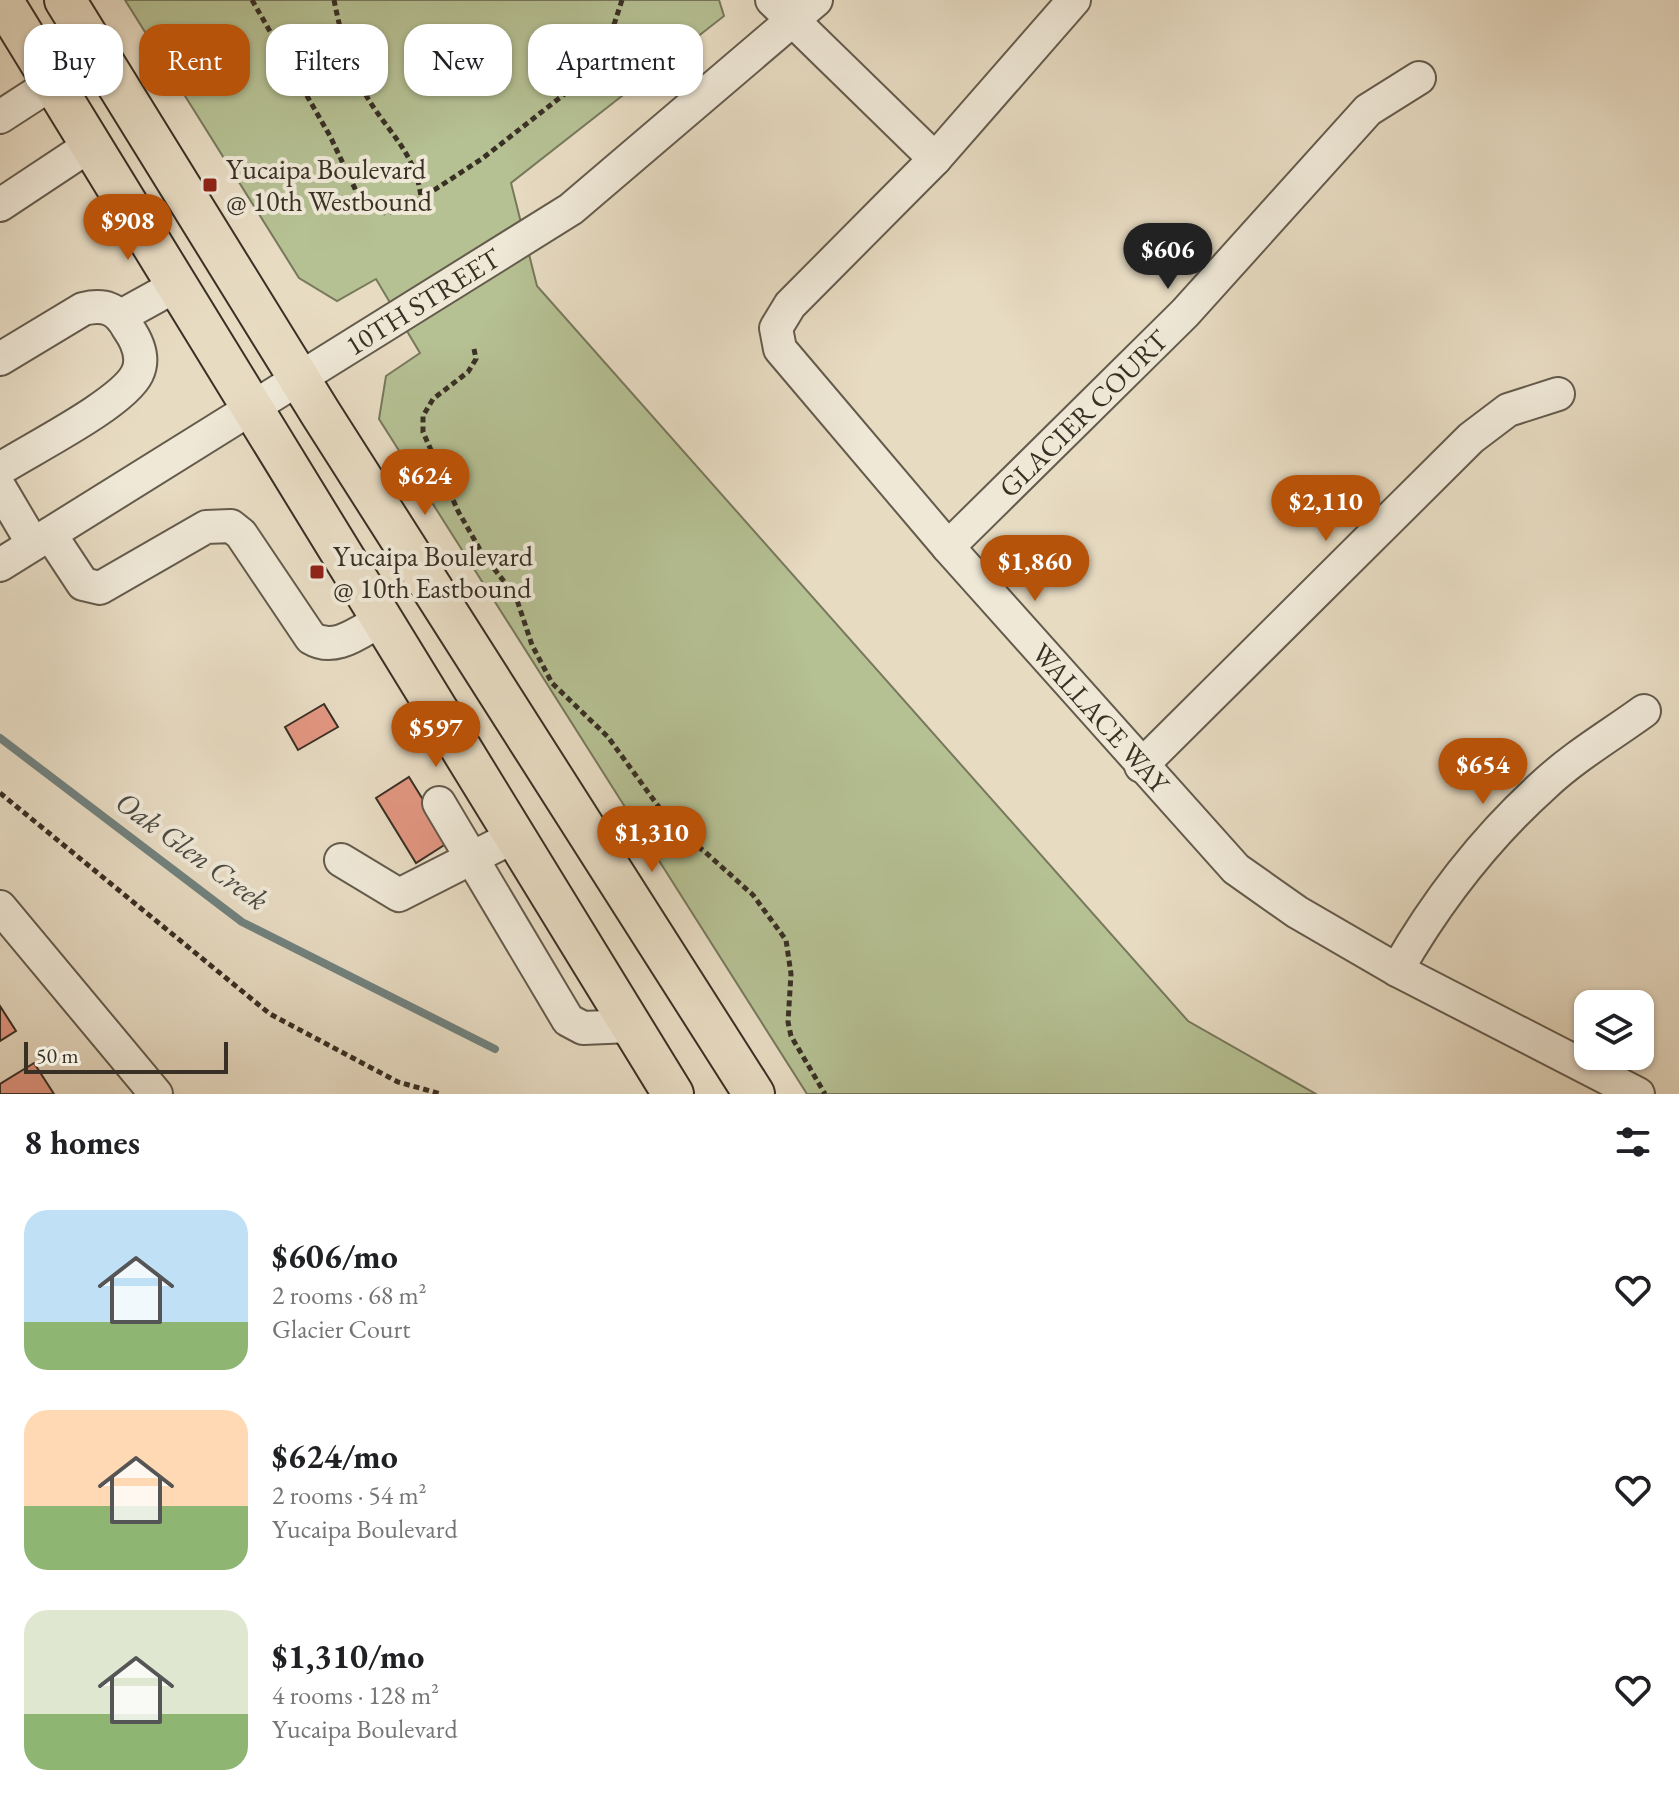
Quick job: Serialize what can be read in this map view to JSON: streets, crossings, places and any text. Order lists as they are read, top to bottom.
{
  "streets": {
    "street": ["10TH STREET", "GLACIER COURT", "WALLACE WAY"]
  },
  "crossings": [
    ["GLACIER COURT", "WALLACE WAY"]
  ],
  "water": ["Oak Glen Creek"],
  "places": {
    "transit": ["Yucaipa Boulevard @ 10th Westbound", "Yucaipa Boulevard @ 10th Eastbound"]
  },
  "scale_bar": "50 m",
  "page": {
    "chip": [
      "Buy",
      "Rent",
      "Filters",
      "New",
      "Apartment"
    ],
    "price": [
      "$908",
      "$606",
      "$624",
      "$2,110",
      "$1,860",
      "$597",
      "$654",
      "$1,310"
    ],
    "scale": "50 m",
    "heading": "8 homes",
    "list": [
      {
        "name": "$606/mo",
        "note": "2 rooms · 68 m² · Glacier Court"
      },
      {
        "name": "$624/mo",
        "note": "2 rooms · 54 m² · Yucaipa Boulevard"
      },
      {
        "name": "$1,310/mo",
        "note": "4 rooms · 128 m² · Yucaipa Boulevard"
      }
    ]
  }
}
